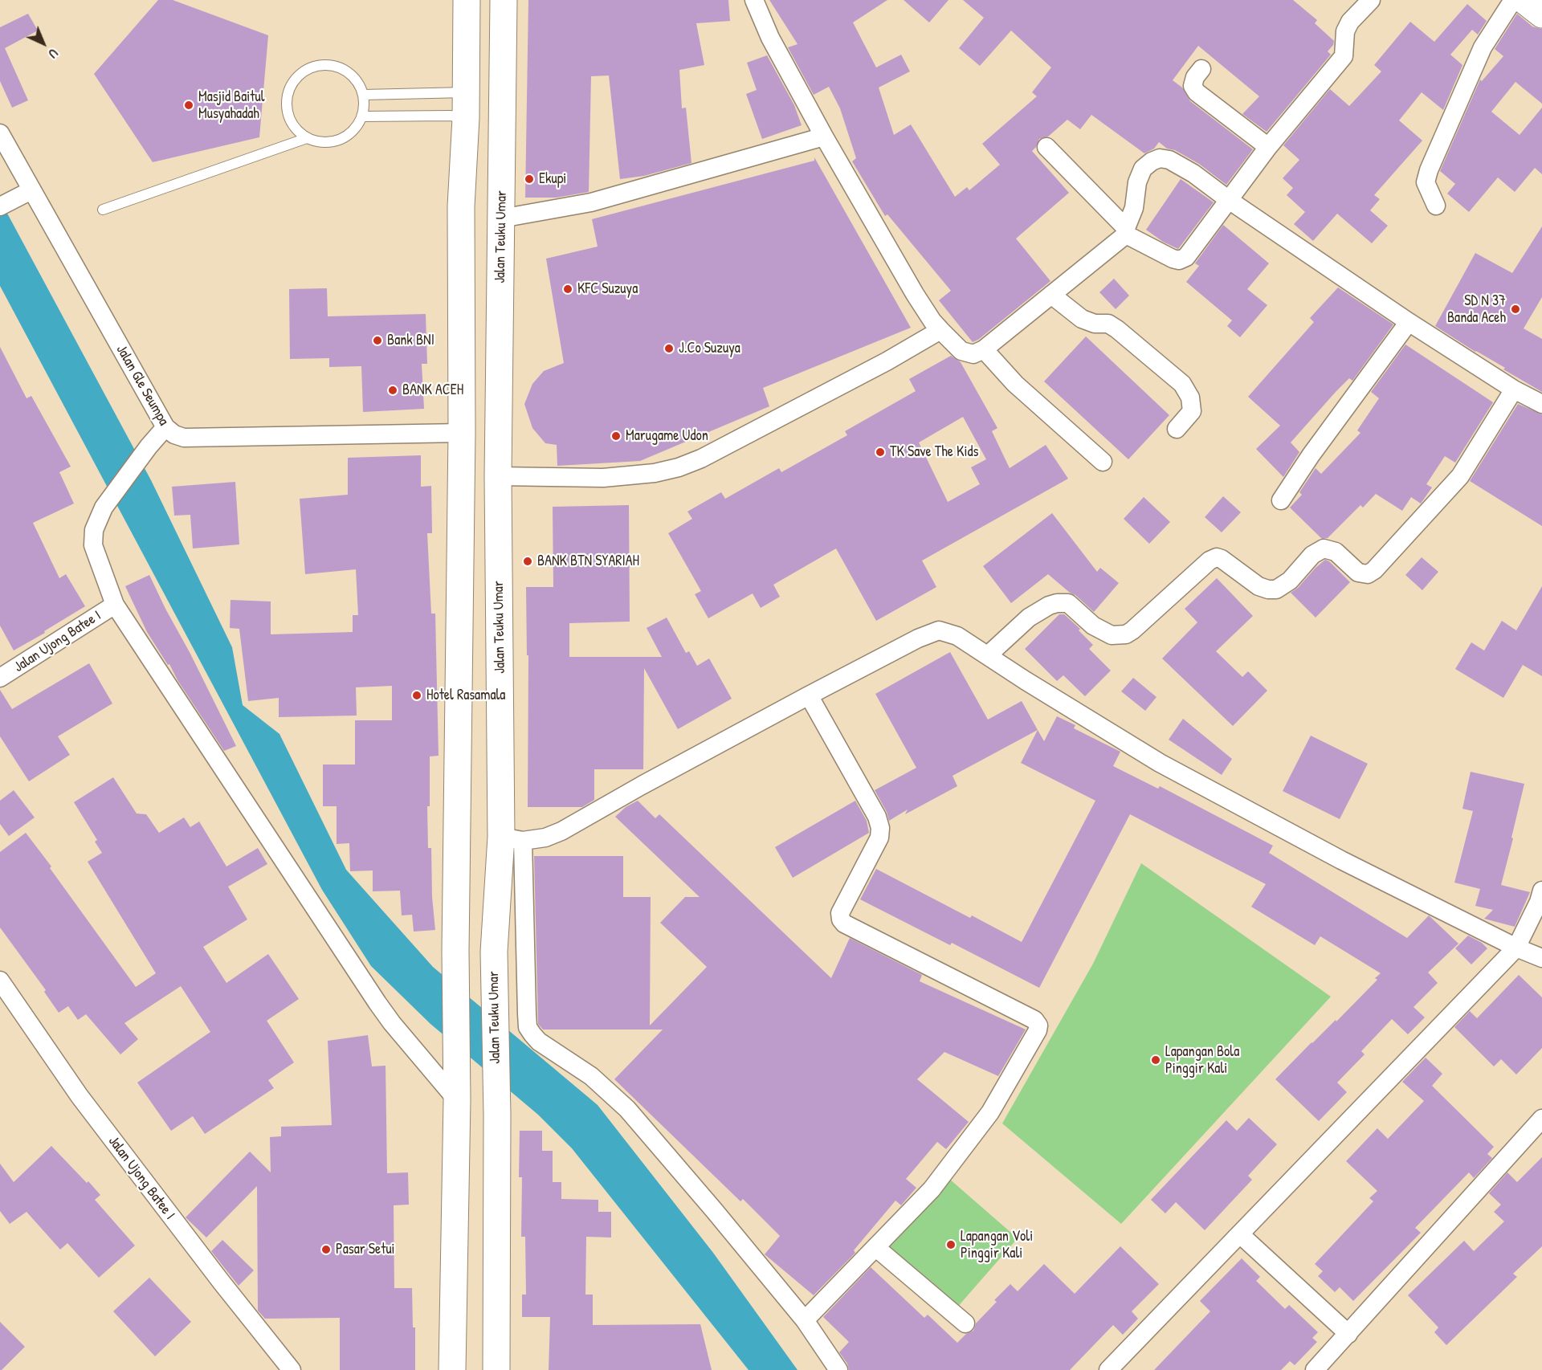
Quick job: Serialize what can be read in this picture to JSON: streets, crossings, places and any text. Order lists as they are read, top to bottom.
{
  "streets": {
    "main road": ["Jalan Teuku Umar"],
    "street": ["Jalan Gle Seumpa", "Jalan Ujong Batee I"]
  },
  "places": [
    "Masjid Baitul Musyahadah",
    "Ekupi",
    "KFC Suzuya",
    "SD N 37 Banda Aceh",
    "Bank BNI",
    "J.Co Suzuya",
    "BANK ACEH",
    "Marugame Udon",
    "TK Save The Kids",
    "BANK BTN SYARIAH",
    "Hotel Rasamala",
    "Lapangan Bola Pinggir Kali",
    "Lapangan Voli Pinggir Kali",
    "Pasar Setui"
  ],
  "north": "bottom right"
}
